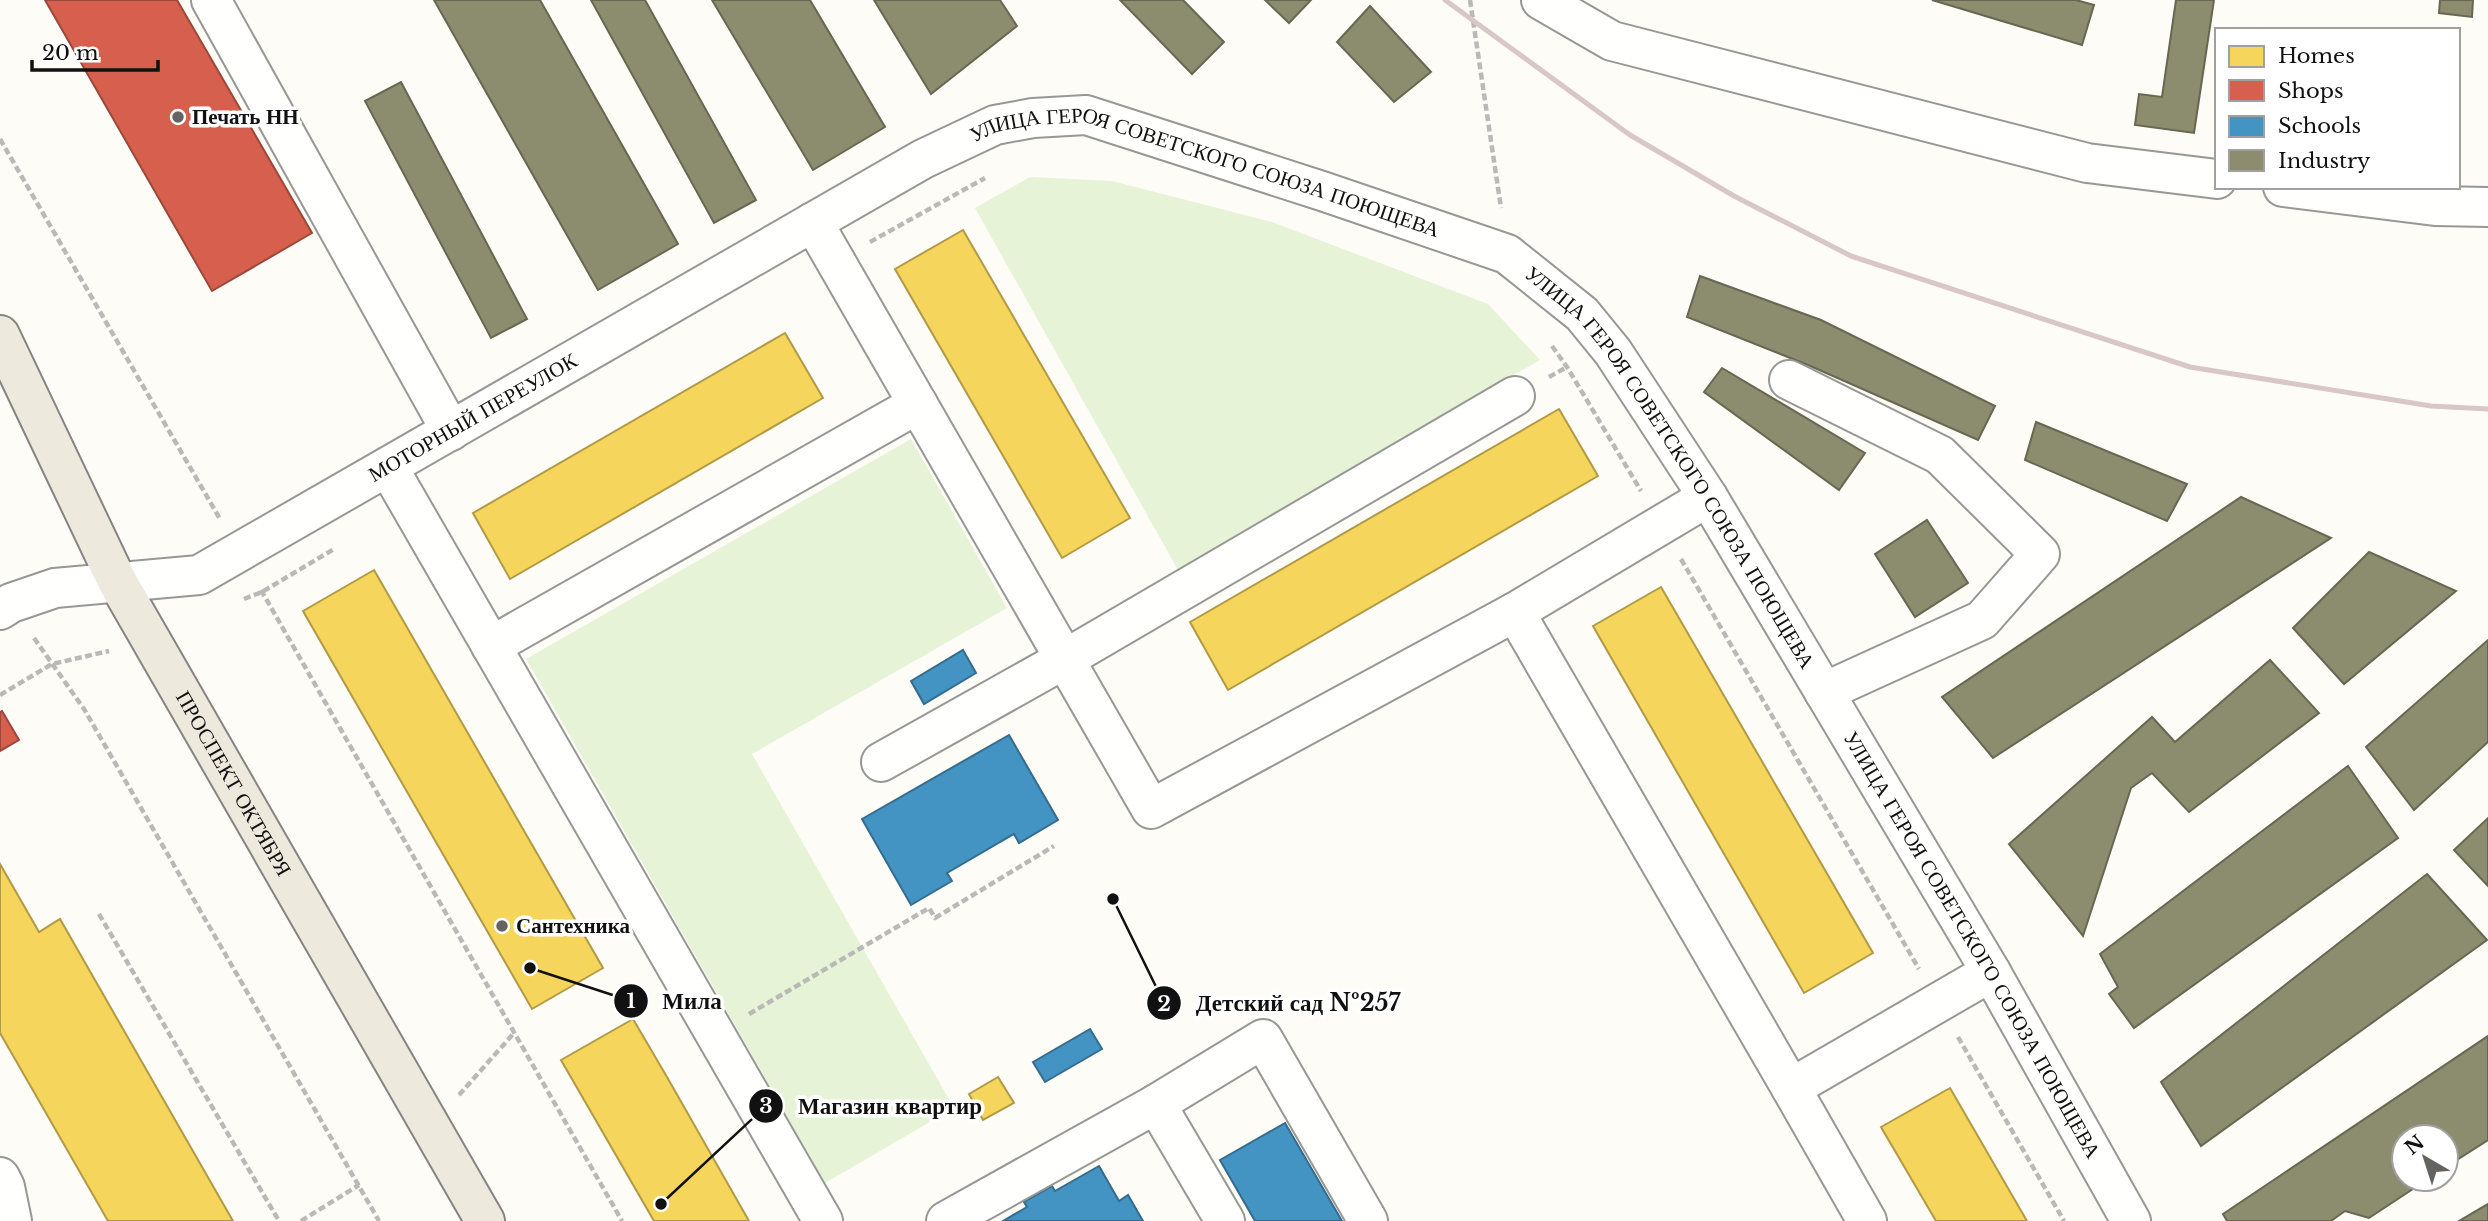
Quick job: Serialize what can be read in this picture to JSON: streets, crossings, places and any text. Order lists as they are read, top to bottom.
{
  "streets": {
    "main road": ["ПРОСПЕКТ ОКТЯБРЯ"],
    "street": ["УЛИЦА ГЕРОЯ СОВЕТСКОГО СОЮЗА ПОЮЩЕВА", "МОТОРНЫЙ ПЕРЕУЛОК"]
  },
  "crossings": [
    ["УЛИЦА ГЕРОЯ СОВЕТСКОГО СОЮЗА ПОЮЩЕВА", "МОТОРНЫЙ ПЕРЕУЛОК"],
    ["МОТОРНЫЙ ПЕРЕУЛОК", "ПРОСПЕКТ ОКТЯБРЯ"]
  ],
  "places": [
    "Печать НН",
    "Детский сад №257",
    "Сантехника",
    "Мила",
    "Магазин квартир"
  ],
  "legend": [
    "Homes",
    "Shops",
    "Schools",
    "Industry"
  ],
  "scale_bar": "20 m",
  "north": "top left"
}
